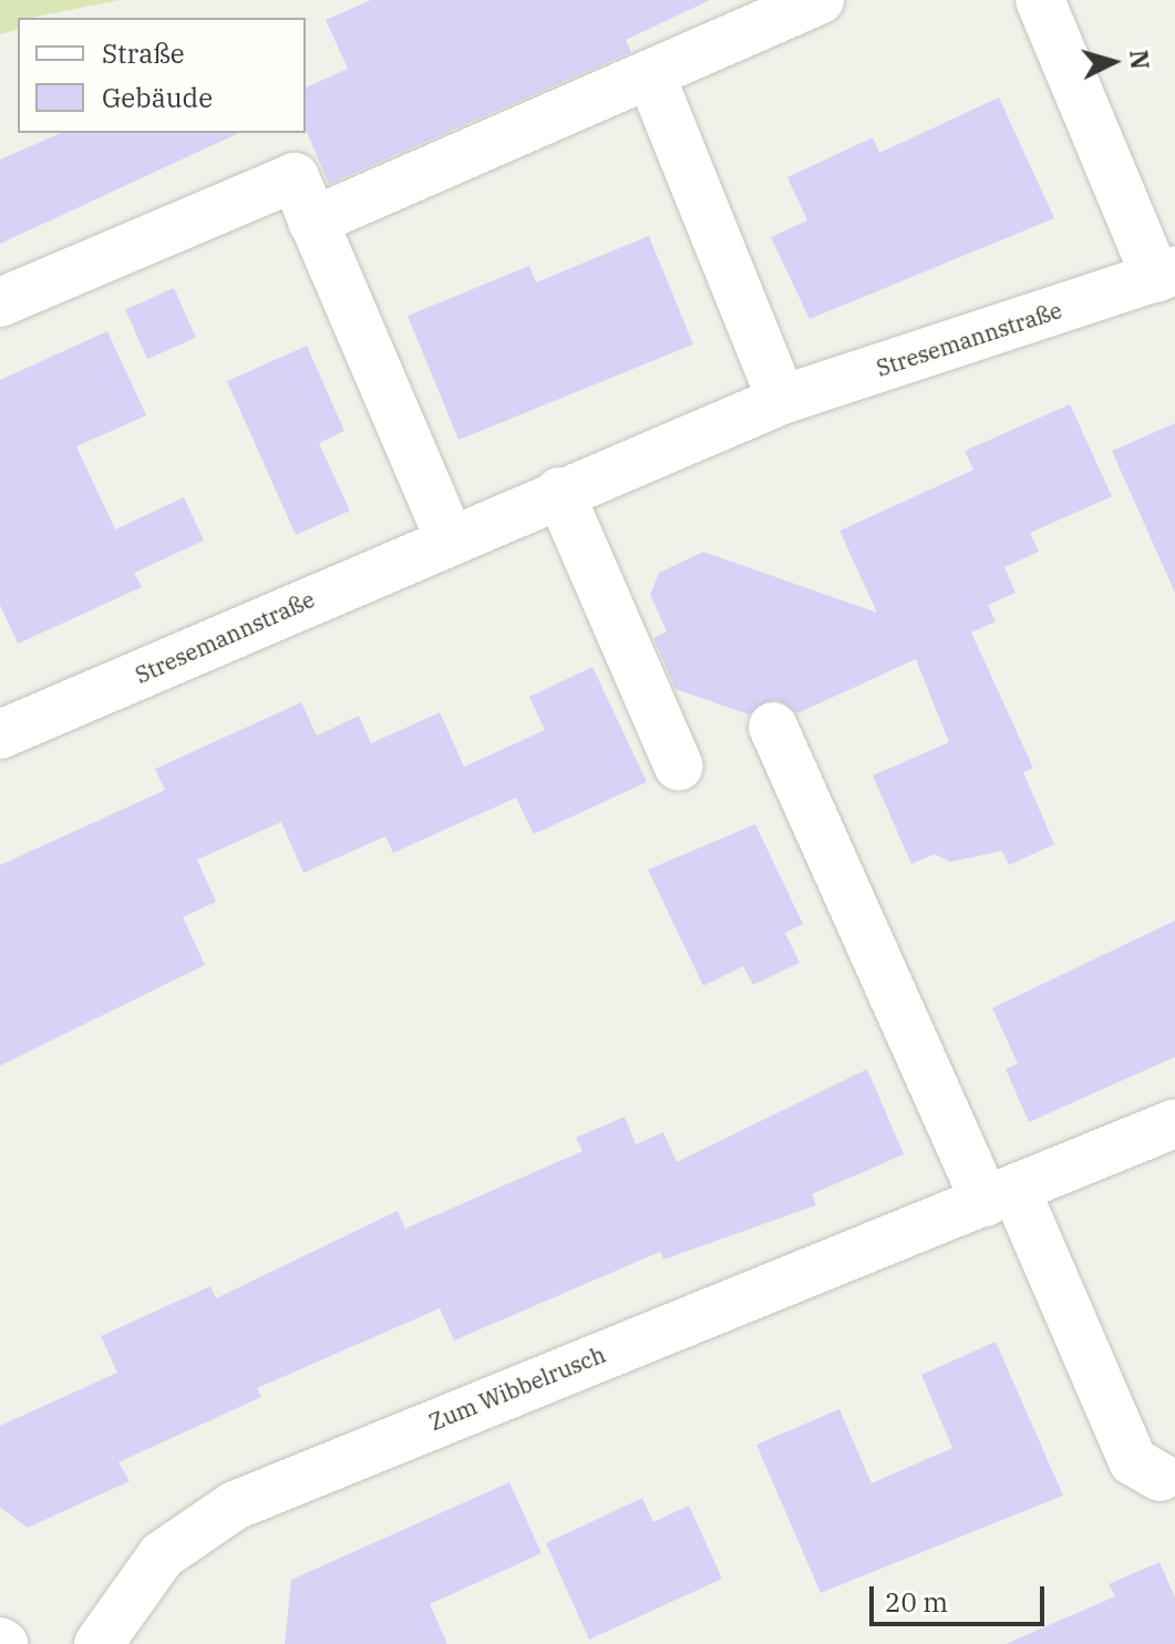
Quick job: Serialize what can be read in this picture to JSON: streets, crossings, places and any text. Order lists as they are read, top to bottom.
{
  "streets": {
    "street": ["Stresemannstraße", "Zum Wibbelrusch"]
  },
  "legend": ["Straße", "Gebäude"],
  "scale_bar": "20 m",
  "north": "right"
}
